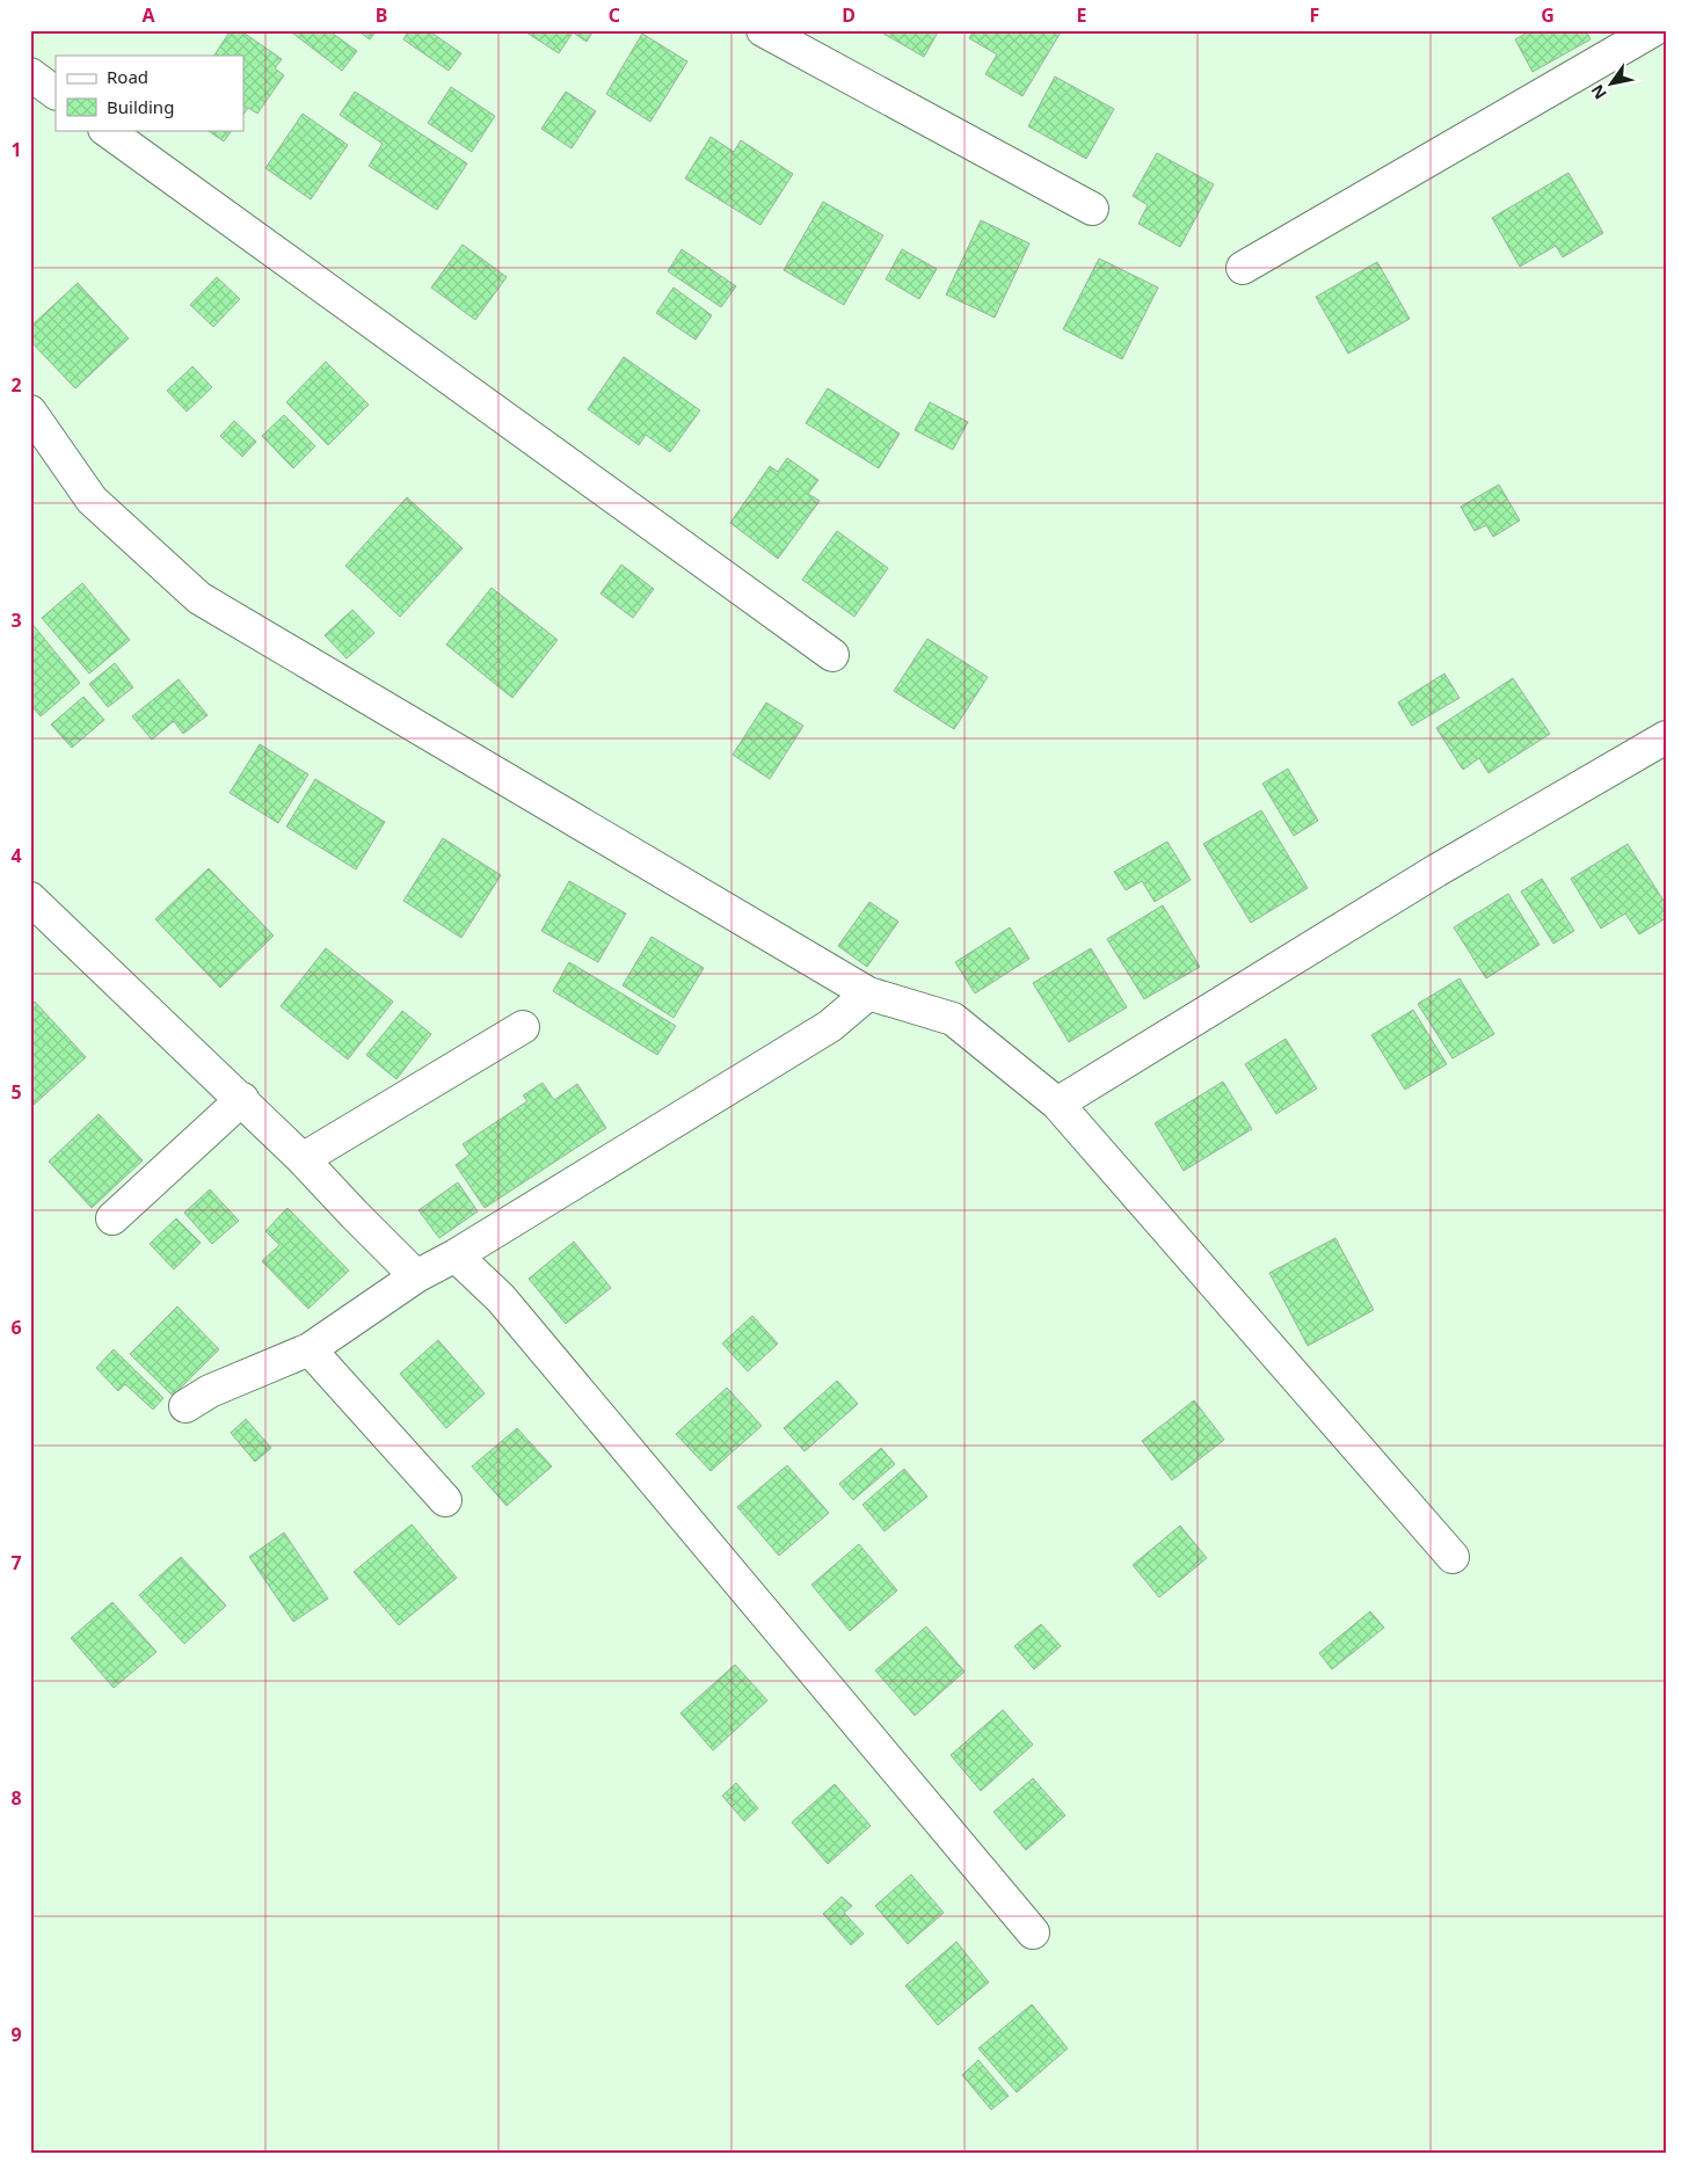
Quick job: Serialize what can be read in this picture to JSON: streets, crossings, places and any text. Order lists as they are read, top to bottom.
{
  "legend": ["Road", "Building"],
  "north": "bottom left",
  "grid": {
    "columns": [
      "A",
      "B",
      "C",
      "D",
      "E",
      "F",
      "G"
    ],
    "rows": [
      "1",
      "2",
      "3",
      "4",
      "5",
      "6",
      "7",
      "8",
      "9"
    ]
  }
}
